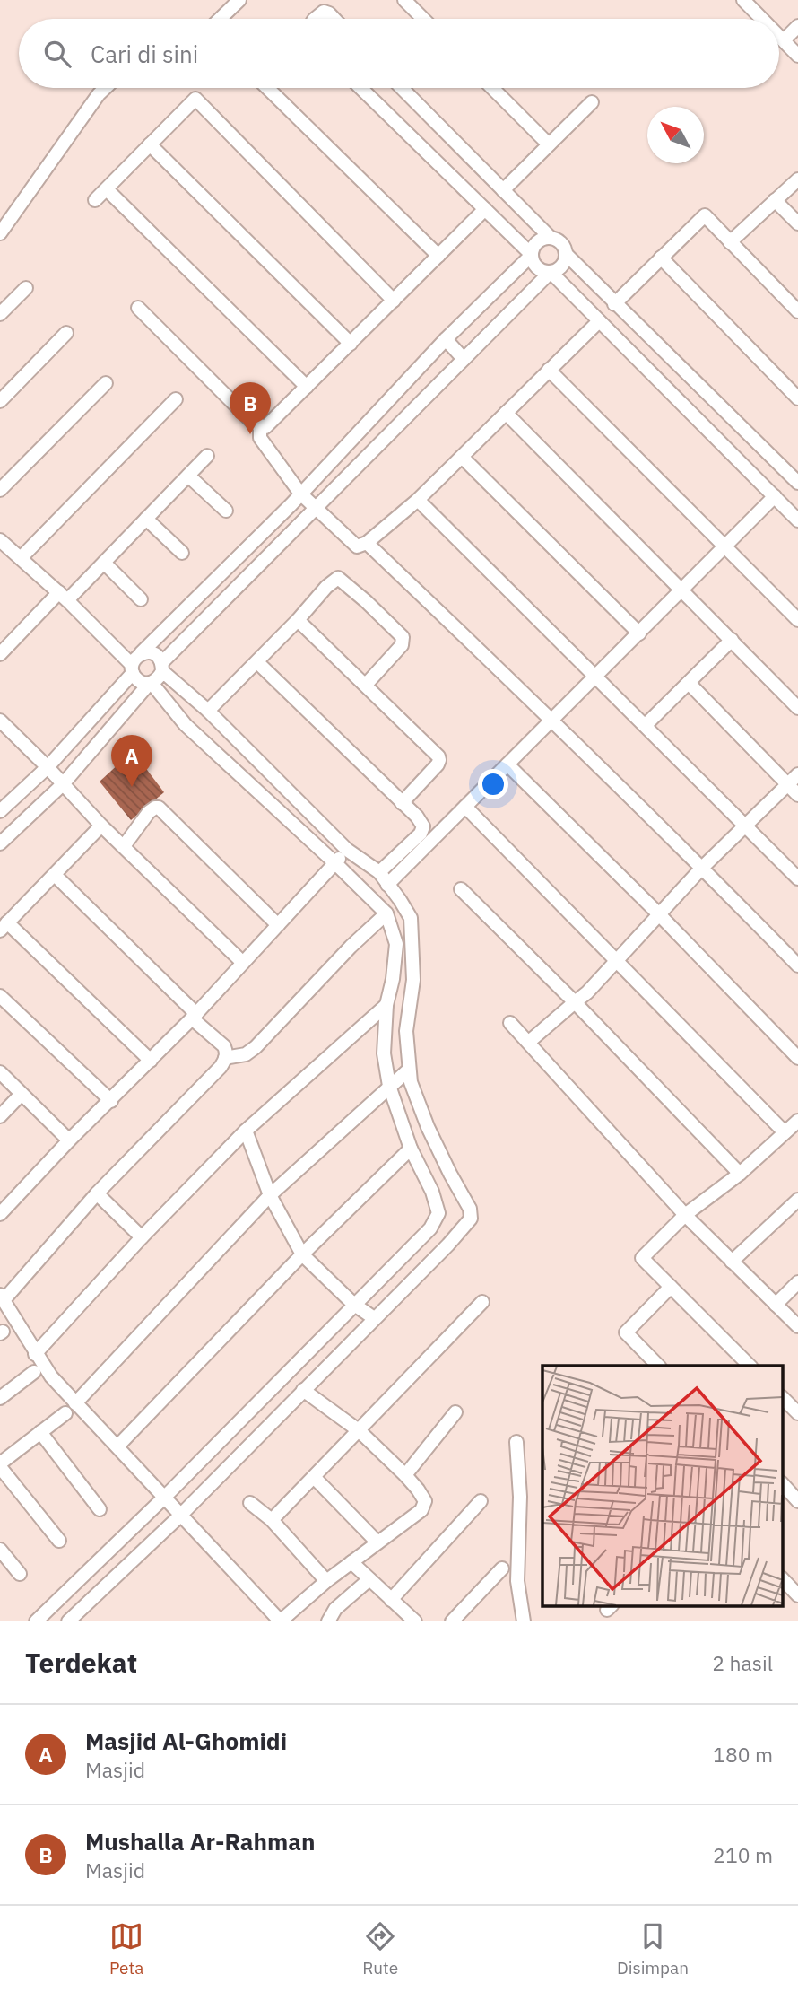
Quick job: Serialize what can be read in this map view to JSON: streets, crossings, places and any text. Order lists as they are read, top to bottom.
{
  "north": "top left",
  "page": {
    "search": "Cari di sini",
    "pins": ["B", "A"],
    "heading": ["Terdekat", "2 hasil"],
    "list": [
      {
        "mark": "A",
        "name": "Masjid Al-Ghomidi",
        "note": "Masjid",
        "value": "180 m"
      },
      {
        "mark": "B",
        "name": "Mushalla Ar-Rahman",
        "note": "Masjid",
        "value": "210 m"
      }
    ],
    "nav": ["Peta", "Rute", "Disimpan"]
  }
}
